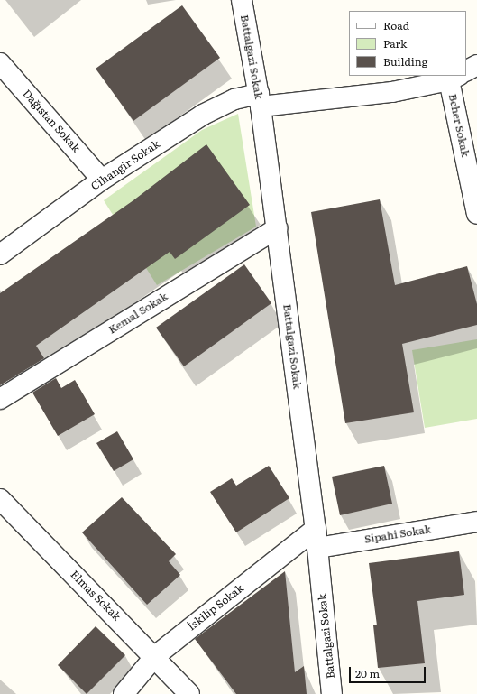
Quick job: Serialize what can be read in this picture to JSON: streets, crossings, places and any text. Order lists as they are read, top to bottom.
{
  "streets": {
    "street": [
      "Battalgazi Sokak",
      "Dağıstan Sokak",
      "Beher Sokak",
      "Cihangir Sokak",
      "Kemal Sokak",
      "Sipahi Sokak",
      "Elmas Sokak",
      "İskilip Sokak"
    ]
  },
  "crossings": [
    ["Battalgazi Sokak", "Cihangir Sokak"],
    ["Battalgazi Sokak", "Kemal Sokak"],
    ["Battalgazi Sokak", "Sipahi Sokak"],
    ["Battalgazi Sokak", "İskilip Sokak"],
    ["Dağıstan Sokak", "Cihangir Sokak"],
    ["Beher Sokak", "Cihangir Sokak"],
    ["Sipahi Sokak", "İskilip Sokak"],
    ["Elmas Sokak", "İskilip Sokak"]
  ],
  "legend": ["Road", "Park", "Building"],
  "scale_bar": "20 m"
}
